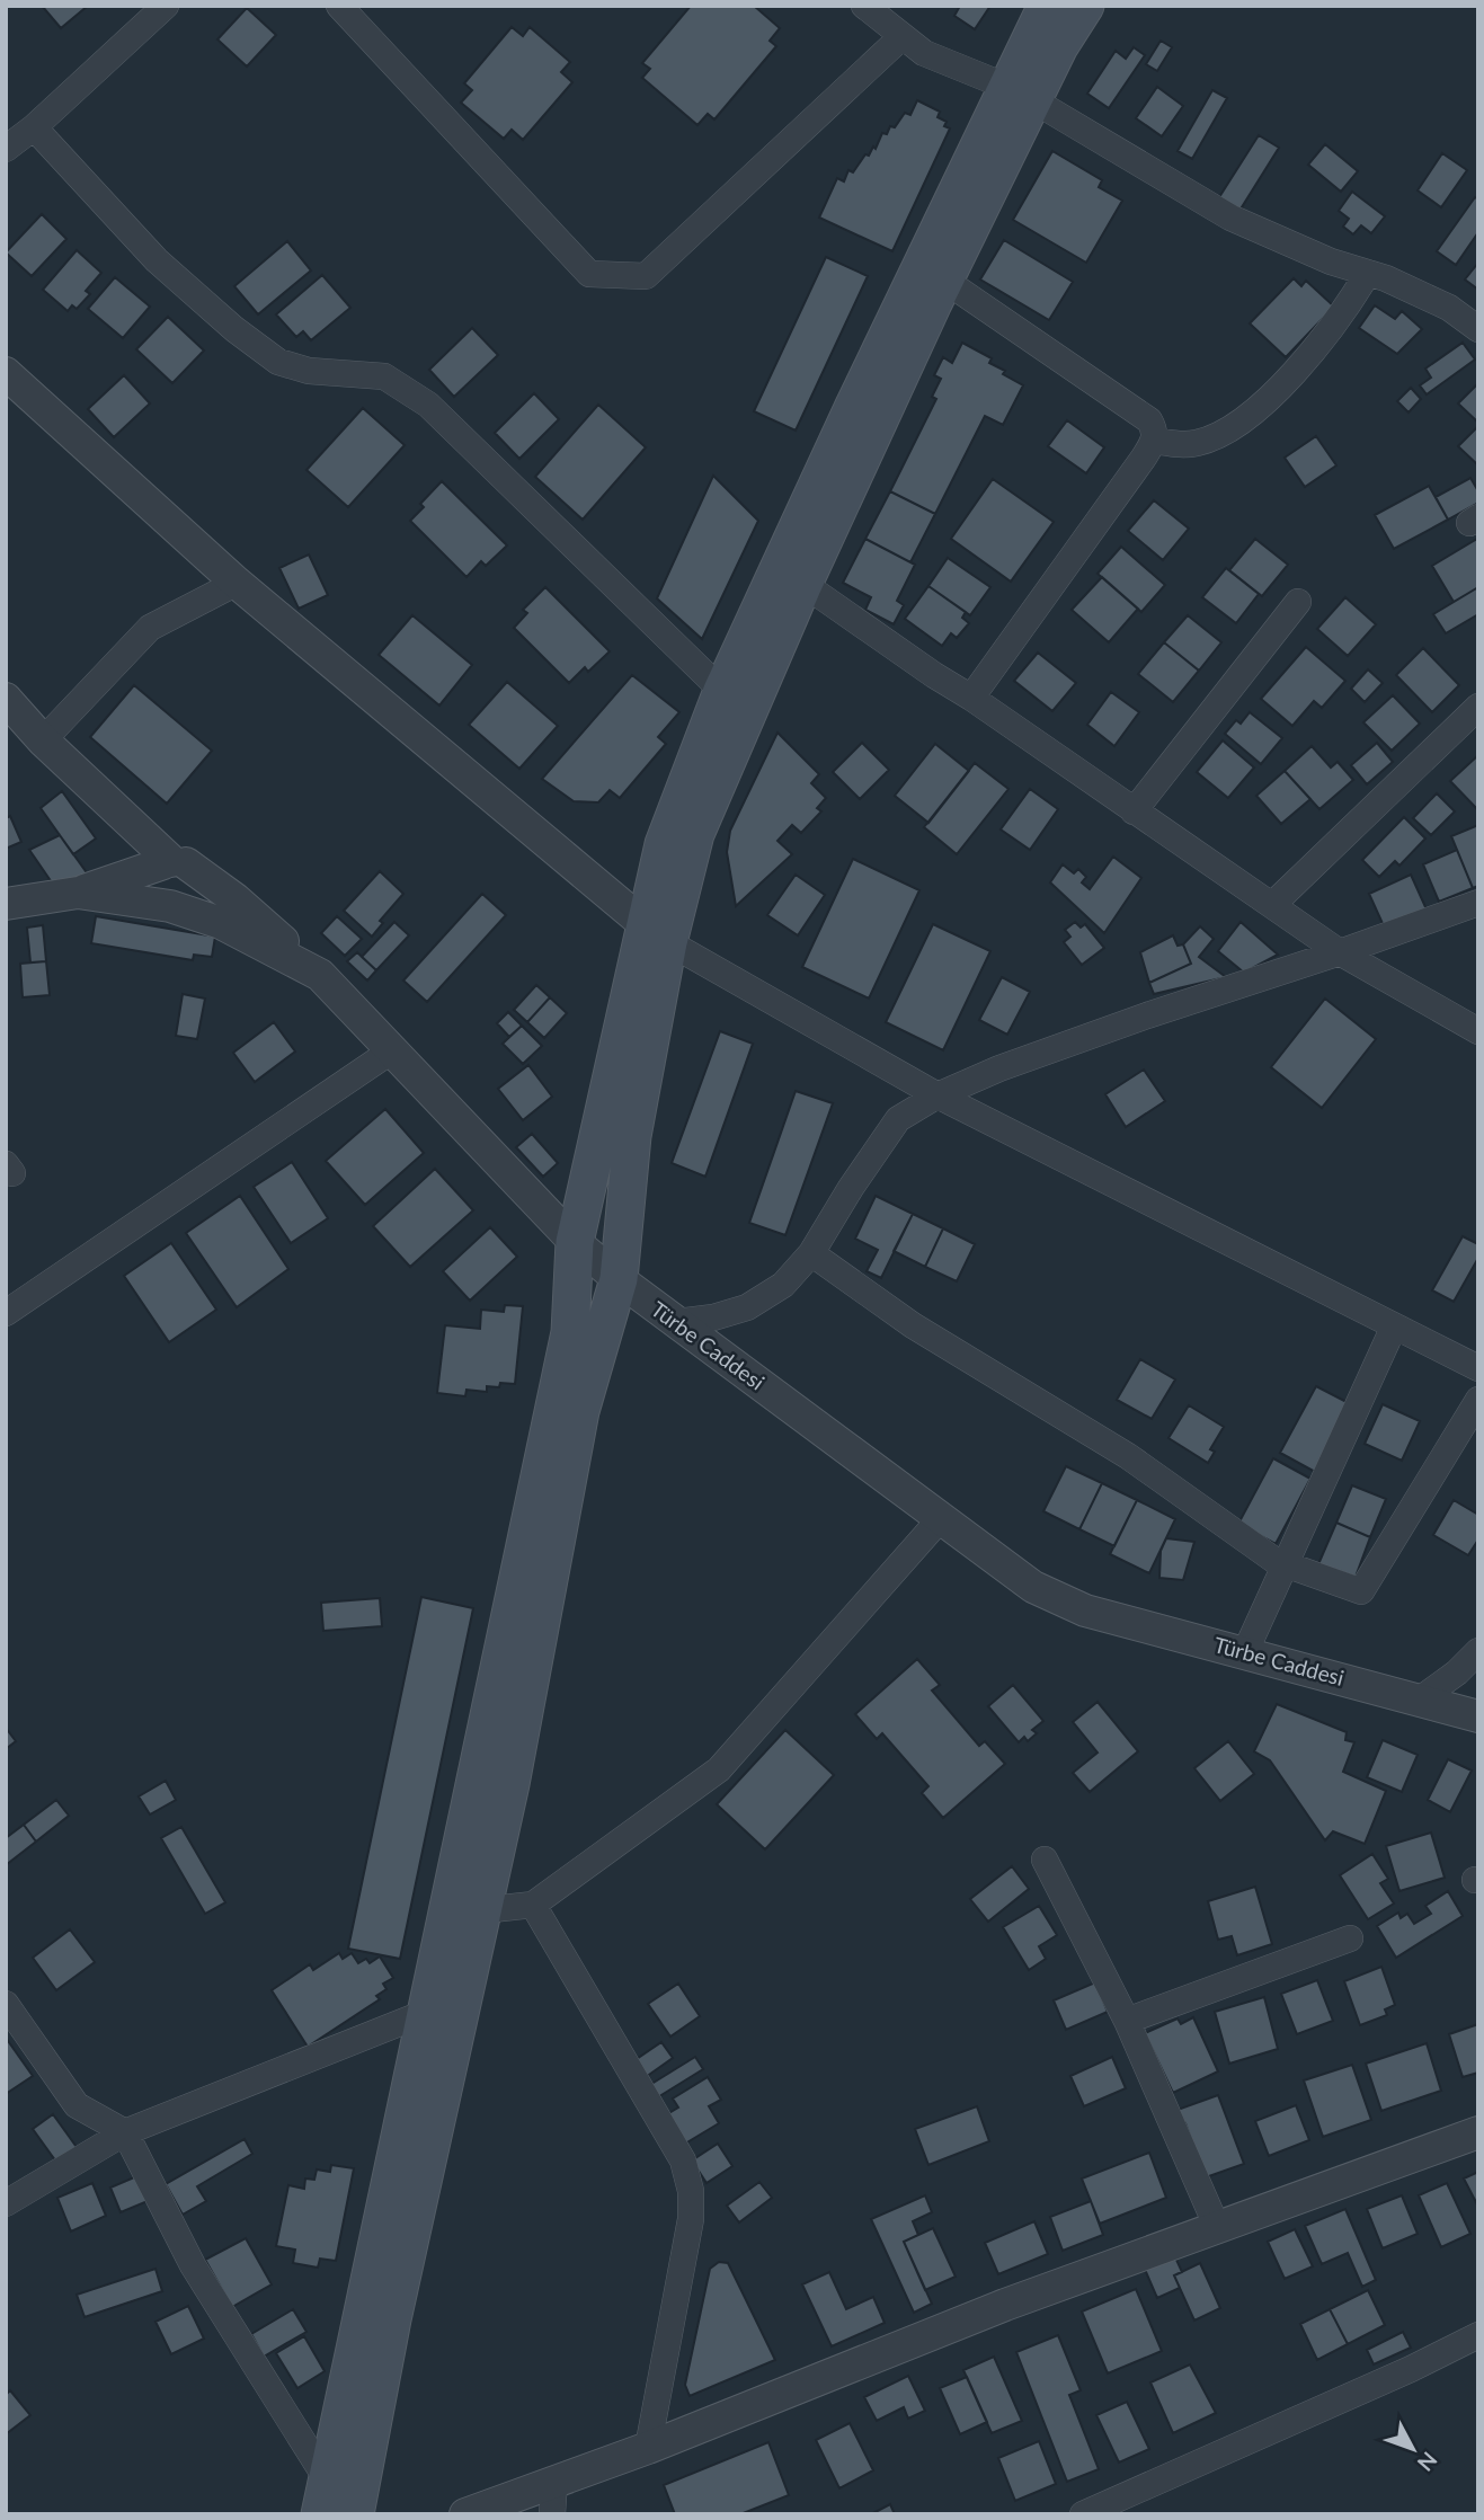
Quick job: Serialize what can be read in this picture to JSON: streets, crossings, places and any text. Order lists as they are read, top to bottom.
{
  "streets": {
    "street": ["Türbe Caddesi"]
  },
  "north": "bottom right"
}
